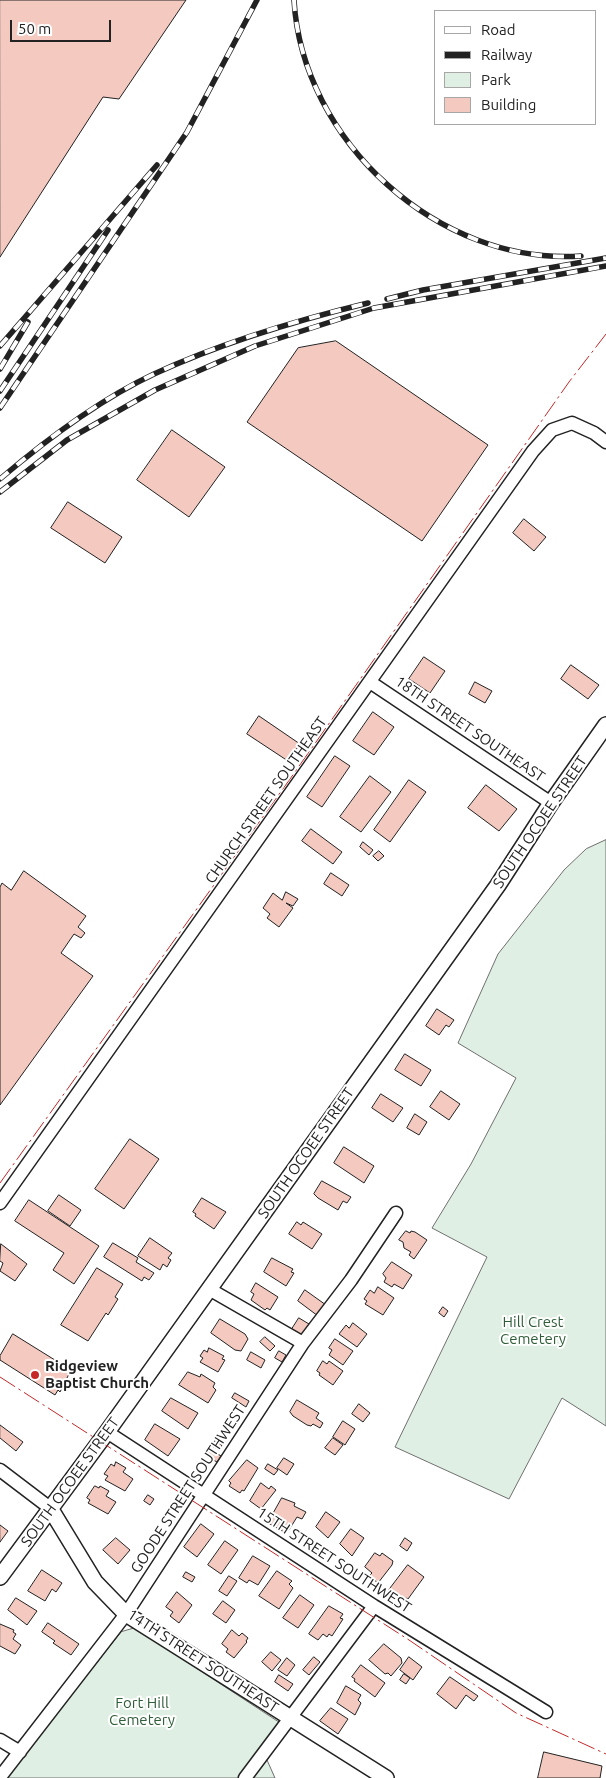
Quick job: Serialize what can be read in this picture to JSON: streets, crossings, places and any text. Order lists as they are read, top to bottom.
{
  "streets": {
    "street": [
      "18TH STREET SOUTHEAST",
      "CHURCH STREET SOUTHEAST",
      "SOUTH OCOEE STREET",
      "GOODE STREET SOUTHWEST",
      "15TH STREET SOUTHWEST",
      "14TH STREET SOUTHEAST"
    ]
  },
  "crossings": [
    ["18TH STREET SOUTHEAST", "CHURCH STREET SOUTHEAST"],
    ["18TH STREET SOUTHEAST", "SOUTH OCOEE STREET"],
    ["SOUTH OCOEE STREET", "15TH STREET SOUTHWEST"],
    ["SOUTH OCOEE STREET", "14TH STREET SOUTHEAST"],
    ["GOODE STREET SOUTHWEST", "15TH STREET SOUTHWEST"],
    ["GOODE STREET SOUTHWEST", "14TH STREET SOUTHEAST"]
  ],
  "parks": ["Hill Crest Cemetery", "Fort Hill Cemetery"],
  "places": ["Ridgeview Baptist Church"],
  "legend": [
    "Road",
    "Railway",
    "Park",
    "Building"
  ],
  "scale_bar": "50 m"
}
